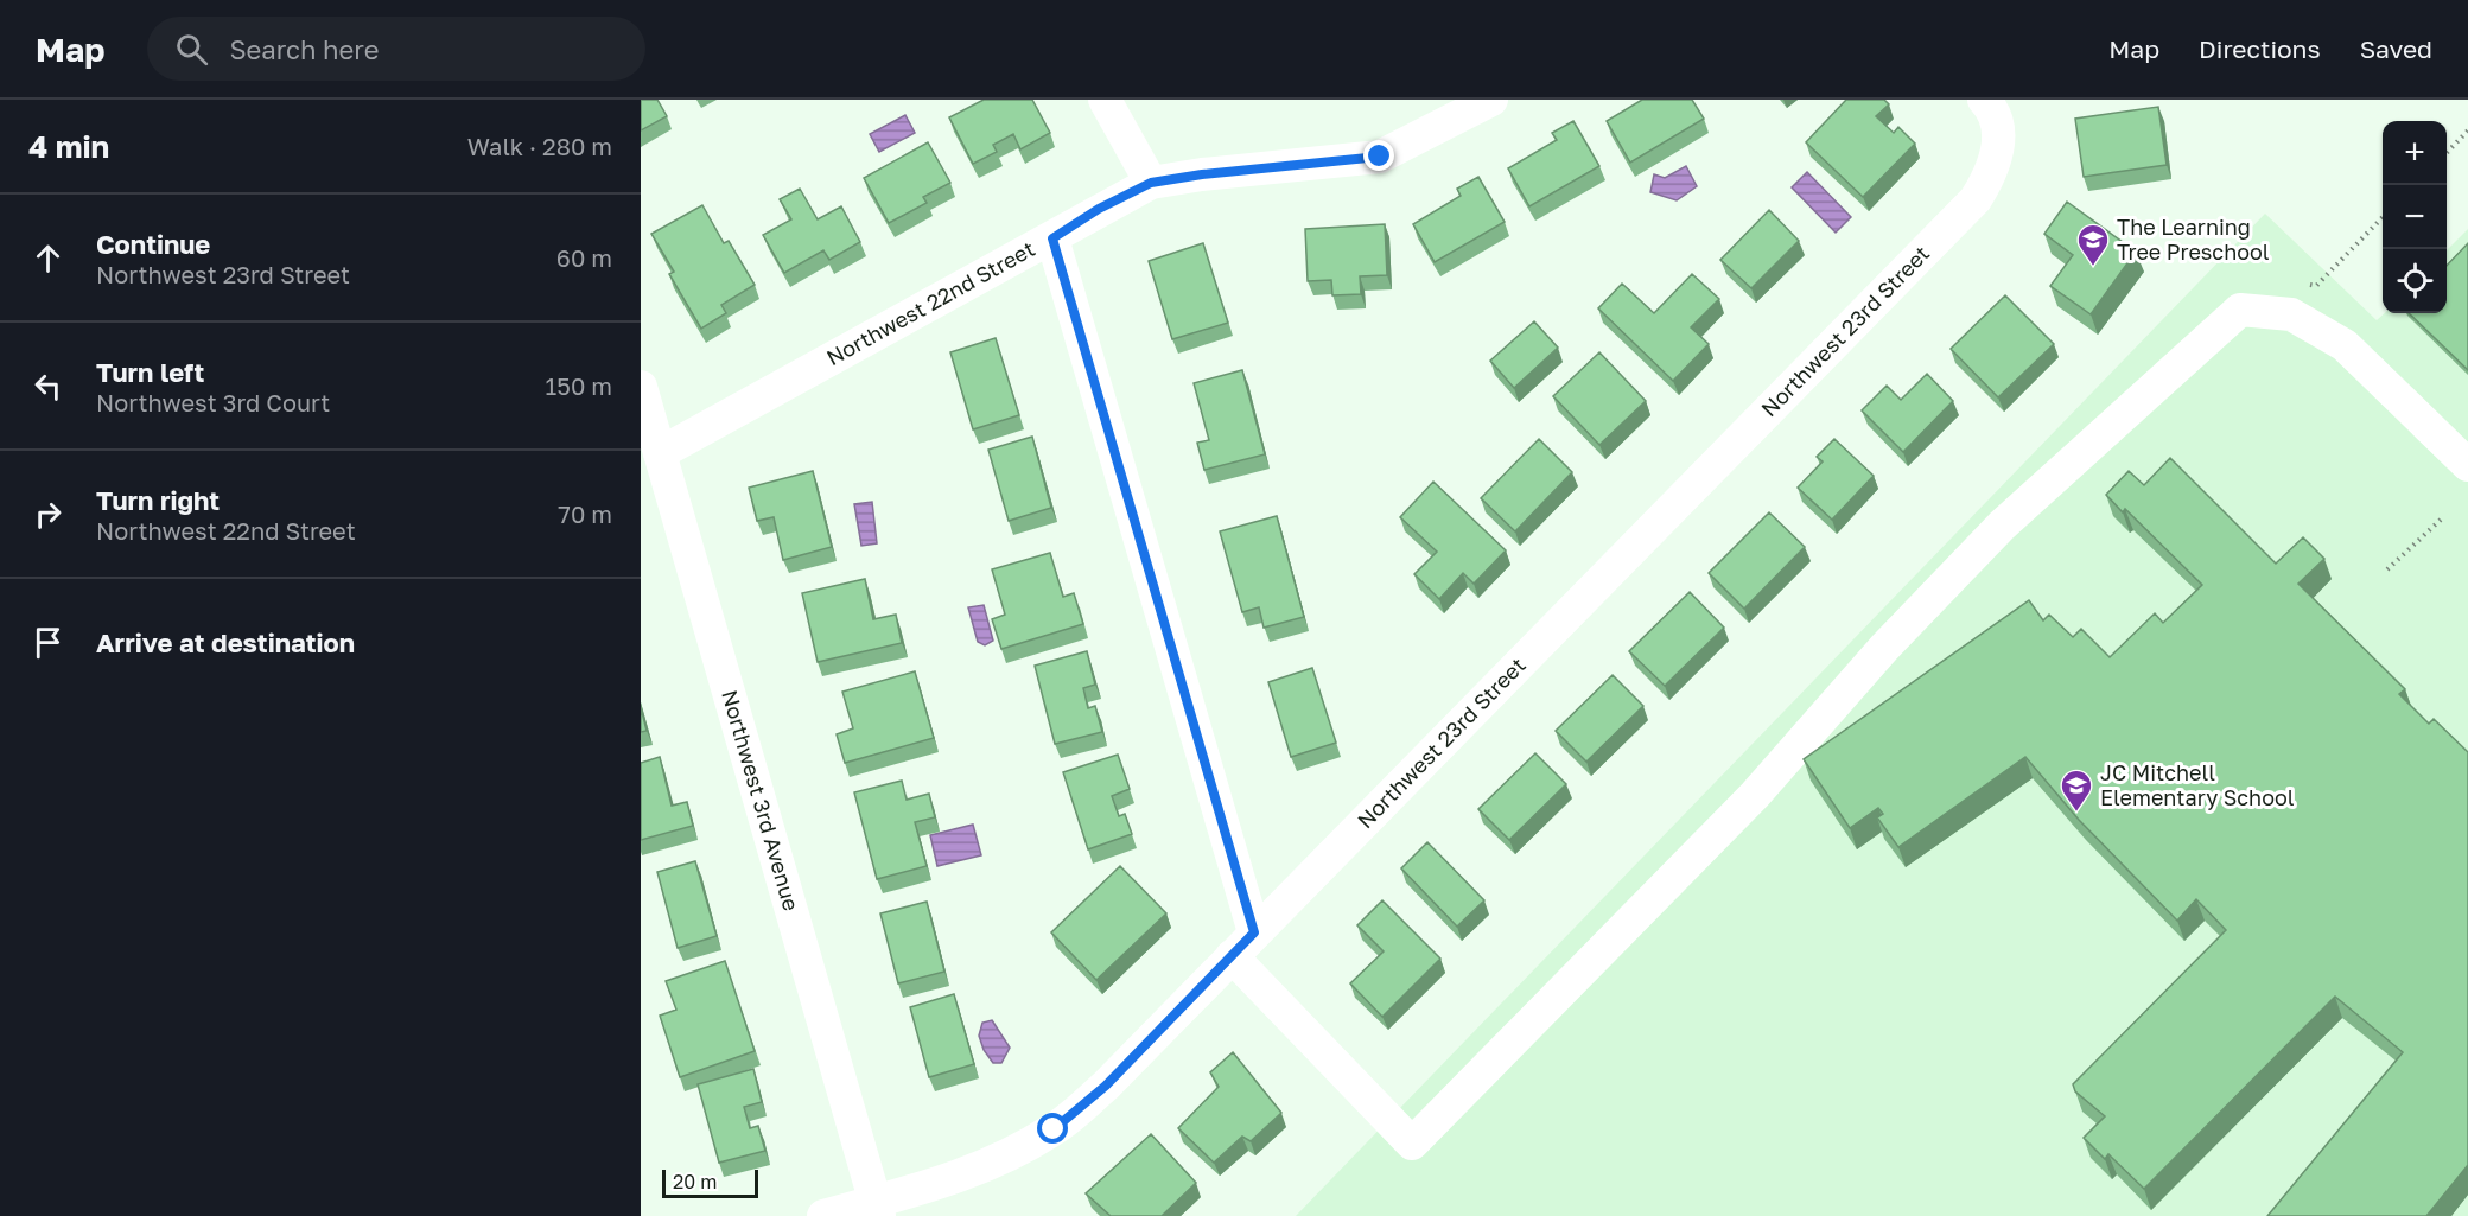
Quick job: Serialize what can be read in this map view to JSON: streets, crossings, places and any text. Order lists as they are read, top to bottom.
{
  "streets": {
    "street": ["Northwest 22nd Street", "Northwest 23rd Street", "Northwest 3rd Avenue"]
  },
  "crossings": [
    ["Northwest 22nd Street", "Northwest 3rd Avenue"],
    ["Northwest 23rd Street", "Northwest 3rd Avenue"]
  ],
  "places": {
    "school or university": ["The Learning Tree Preschool", "JC Mitchell Elementary School"]
  },
  "scale_bar": "20 m",
  "page": {
    "header": "Map",
    "search": "Search here",
    "nav": ["Map", "Directions", "Saved"],
    "heading": ["4 min", "Walk · 280 m"],
    "map_buttons": ["+", "−"],
    "list": [
      ["Continue", "Northwest 23rd Street", "60 m"],
      ["Turn left", "Northwest 3rd Court", "150 m"],
      ["Turn right", "Northwest 22nd Street", "70 m"],
      "Arrive at destination"
    ],
    "scale": "20 m"
  }
}
